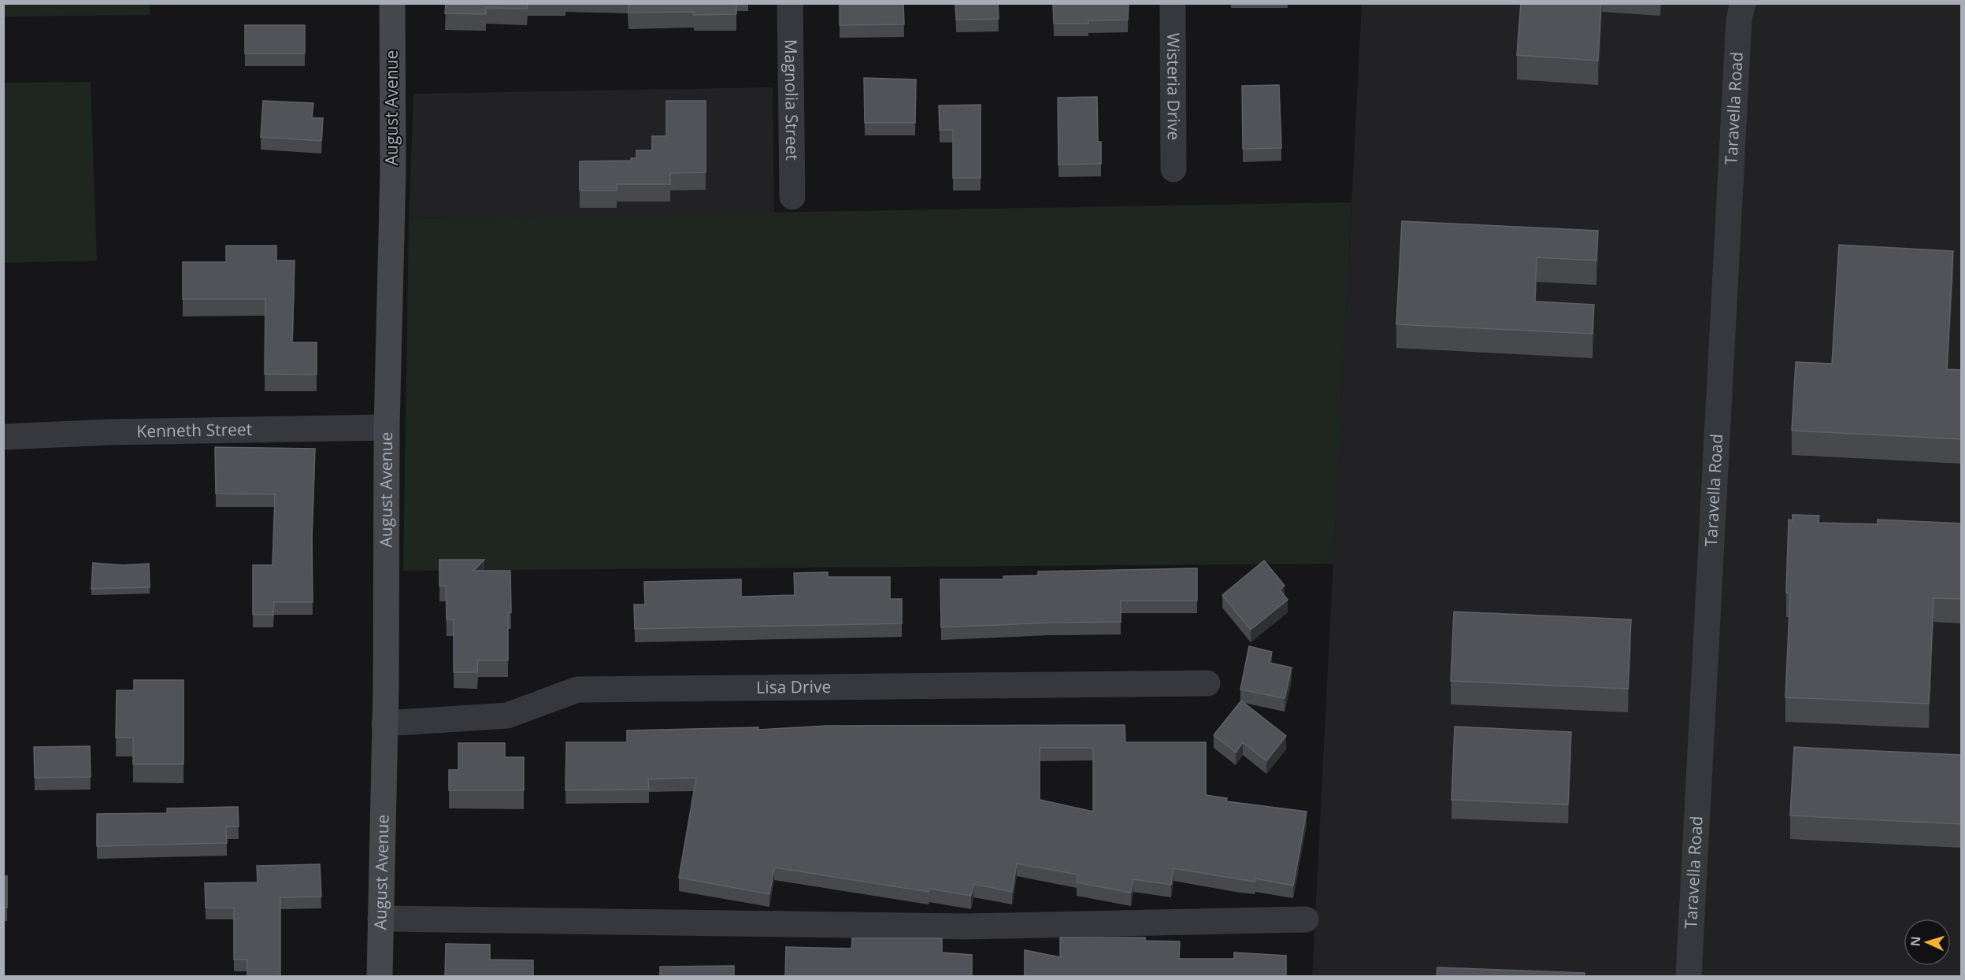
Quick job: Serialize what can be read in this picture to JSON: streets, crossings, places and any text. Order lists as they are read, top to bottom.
{
  "streets": {
    "street": [
      "Wisteria Drive",
      "Magnolia Street",
      "August Avenue",
      "Taravella Road",
      "Kenneth Street",
      "Lisa Drive"
    ]
  },
  "crossings": [
    ["August Avenue", "Kenneth Street"],
    ["August Avenue", "Lisa Drive"]
  ],
  "north": "left"
}
